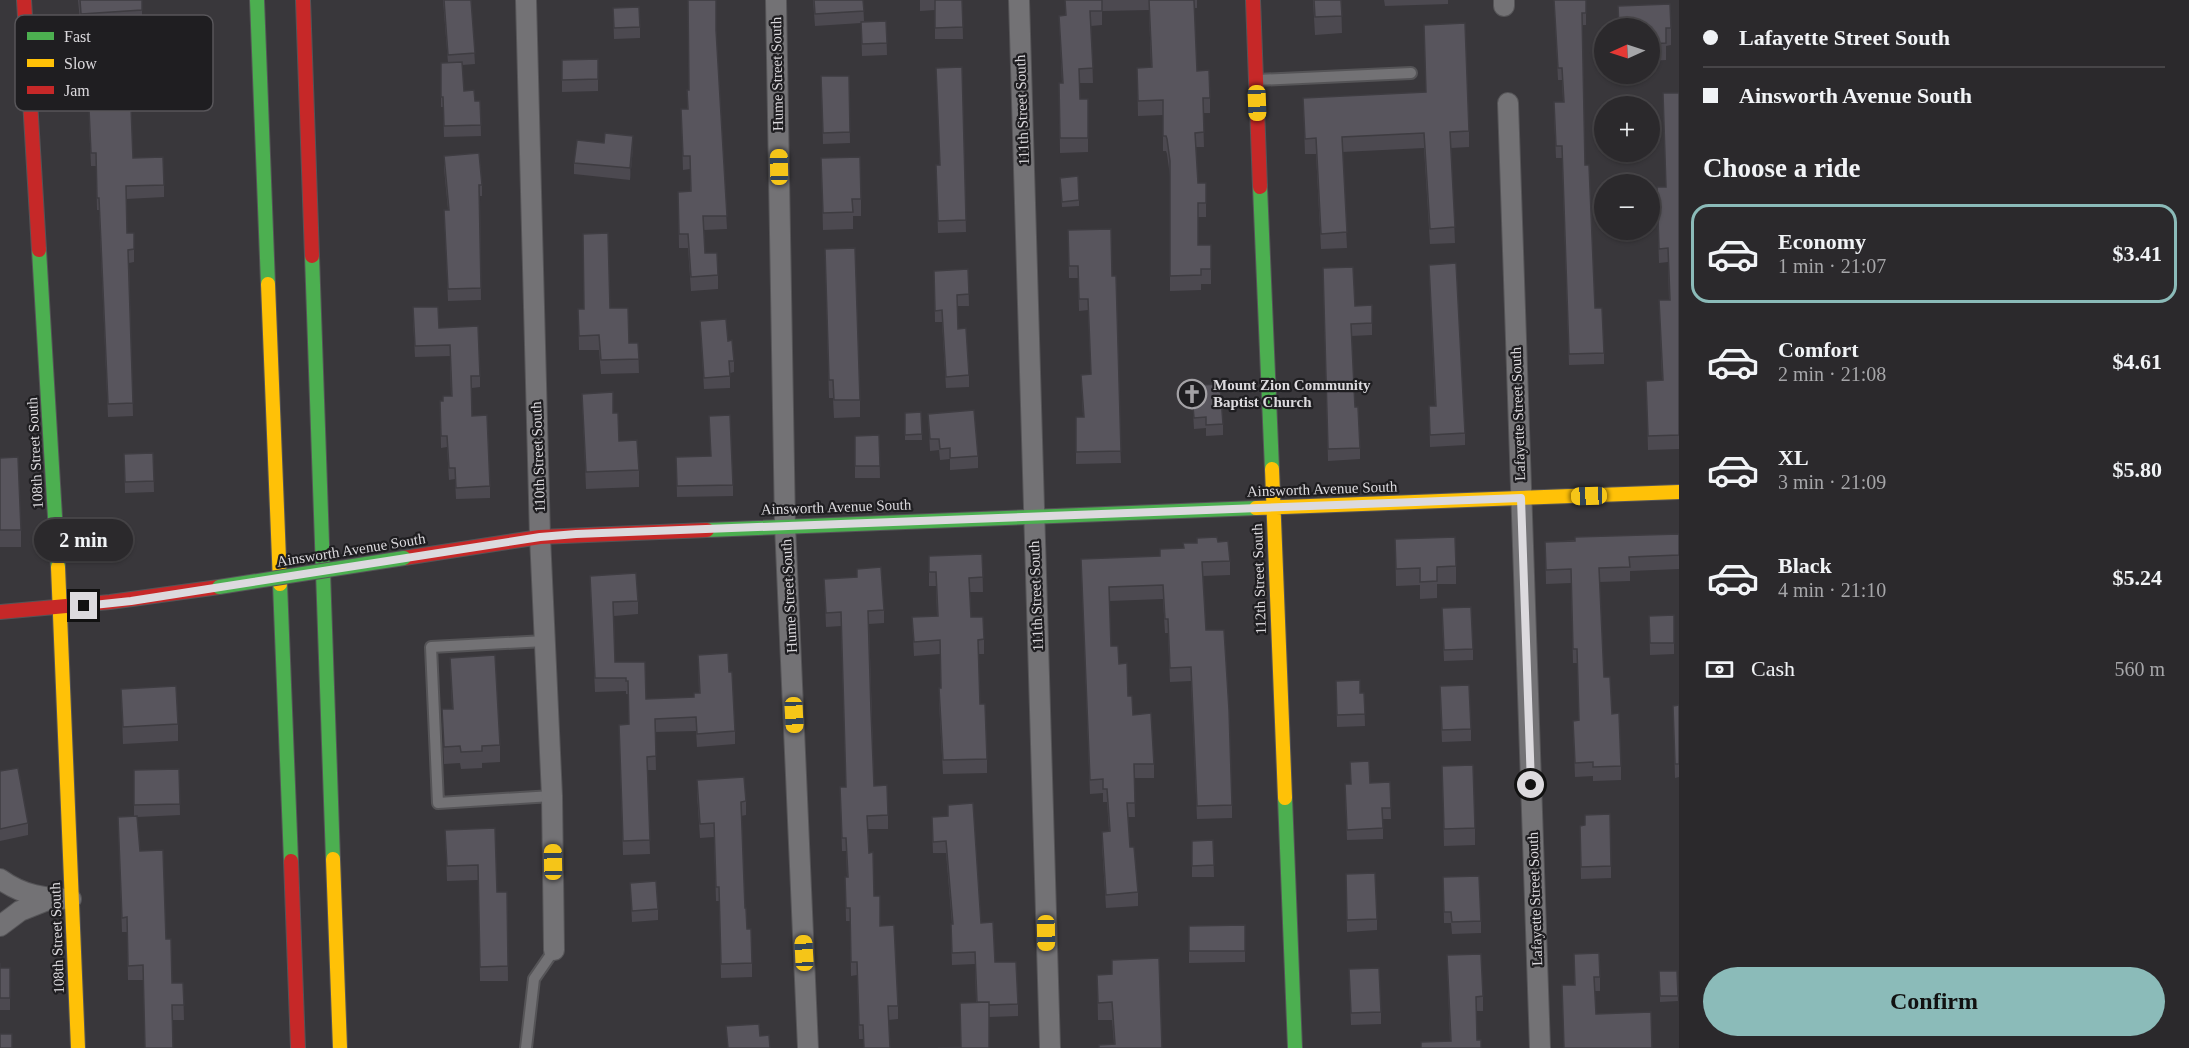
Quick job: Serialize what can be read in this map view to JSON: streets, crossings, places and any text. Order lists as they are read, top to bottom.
{
  "streets": {
    "main road": ["108th Street South", "Ainsworth Avenue South", "112th Street South"],
    "street": [
      "Hume Street South",
      "111th Street South",
      "Lafayette Street South",
      "110th Street South"
    ]
  },
  "crossings": [
    ["Hume Street South", "Ainsworth Avenue South"],
    ["111th Street South", "Ainsworth Avenue South"],
    ["Lafayette Street South", "Ainsworth Avenue South"],
    ["108th Street South", "Ainsworth Avenue South"],
    ["110th Street South", "Ainsworth Avenue South"],
    ["Ainsworth Avenue South", "112th Street South"]
  ],
  "places": {
    "church": ["Mount Zion Community Baptist Church"]
  },
  "legend": ["Fast", "Slow", "Jam"],
  "north": "left",
  "page": {
    "banner": ["Lafayette Street South", "Ainsworth Avenue South"],
    "map_buttons": ["+", "−"],
    "heading": "Choose a ride",
    "list": [
      {
        "name": "Economy",
        "note": "1 min · 21:07",
        "value": "$3.41"
      },
      {
        "name": "Comfort",
        "note": "2 min · 21:08",
        "value": "$4.61"
      },
      {
        "name": "XL",
        "note": "3 min · 21:09",
        "value": "$5.80"
      },
      {
        "name": "Black",
        "note": "4 min · 21:10",
        "value": "$5.24"
      }
    ],
    "bubble": "2 min",
    "pay": ["Cash", "560 m"],
    "buttons": "Confirm"
  }
}
